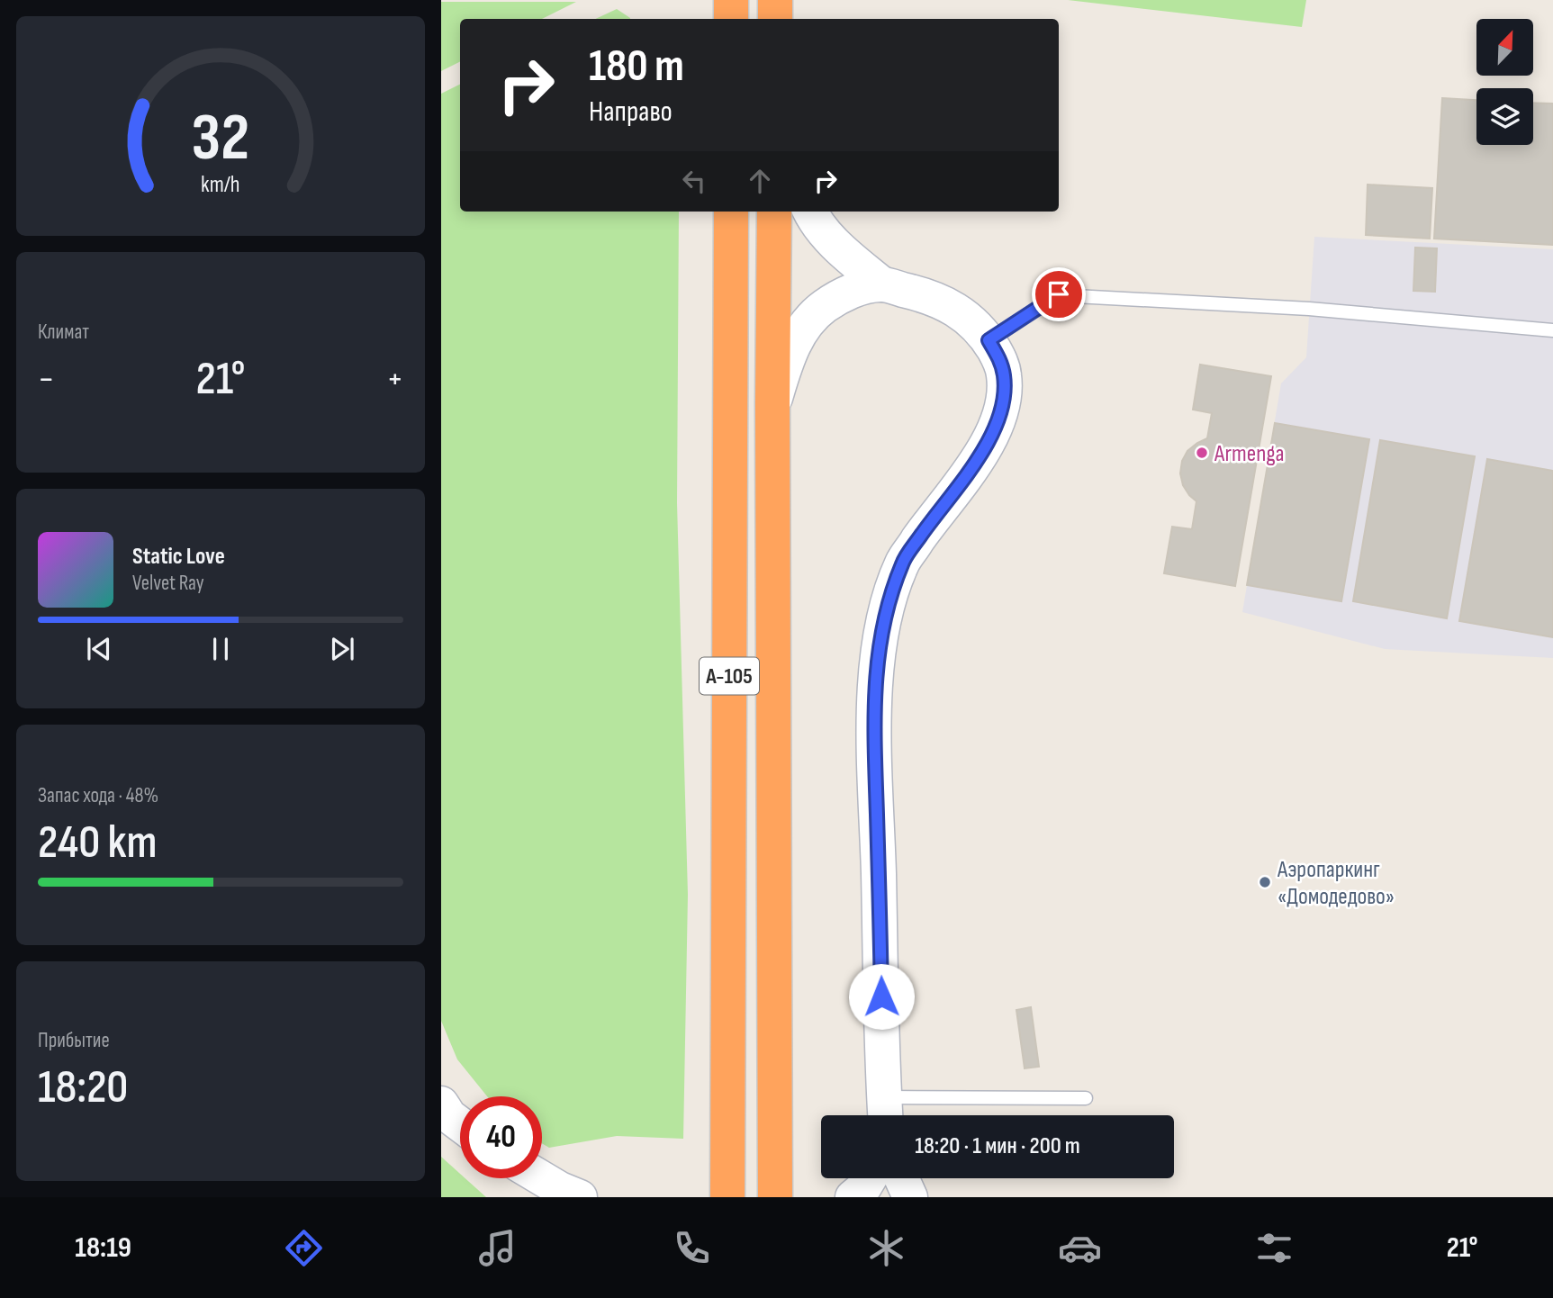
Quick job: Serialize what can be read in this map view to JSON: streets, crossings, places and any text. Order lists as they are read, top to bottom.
{
  "streets": {
    "highway": ["А-105"]
  },
  "places": ["Armenga", "Аэропаркинг «Домодедово»"],
  "north": "top right",
  "page": {
    "turn": ["180 m", "Направо"],
    "tile": [
      "Климат",
      ["Запас хода · 48%", "240 km"],
      ["Прибытие", "18:20"]
    ],
    "heat": ["−", "21°", "+"],
    "song": ["Static Love", "Velvet Ray"],
    "limit": "40",
    "trip": "18:20 · 1 мин · 200 m",
    "tabs": ["18:19", "21°"],
    "gauge": ["32", "km/h"]
  }
}
